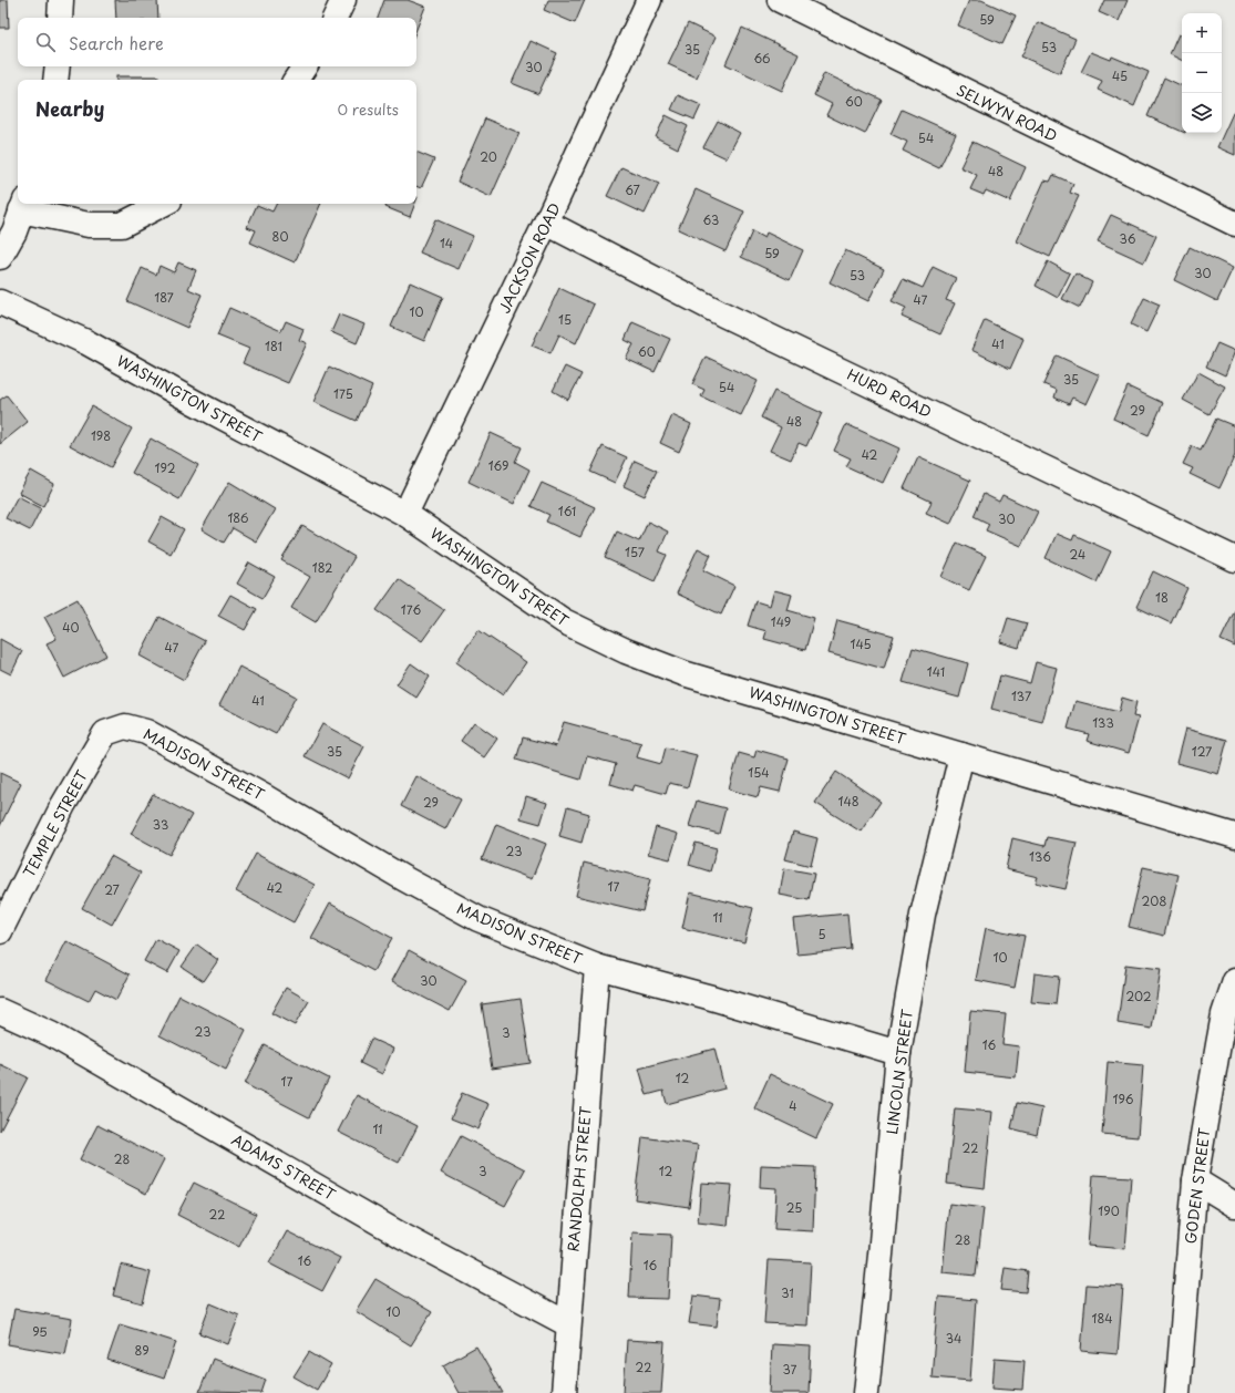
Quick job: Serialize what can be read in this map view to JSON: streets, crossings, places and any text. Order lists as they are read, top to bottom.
{
  "streets": {
    "street": [
      "SELWYN ROAD",
      "JACKSON ROAD",
      "HURD ROAD",
      "WASHINGTON STREET",
      "MADISON STREET",
      "TEMPLE STREET",
      "LINCOLN STREET",
      "ADAMS STREET",
      "RANDOLPH STREET",
      "GODEN STREET"
    ]
  },
  "crossings": [
    ["JACKSON ROAD", "HURD ROAD"],
    ["JACKSON ROAD", "WASHINGTON STREET"],
    ["WASHINGTON STREET", "LINCOLN STREET"],
    ["MADISON STREET", "TEMPLE STREET"],
    ["MADISON STREET", "LINCOLN STREET"],
    ["MADISON STREET", "RANDOLPH STREET"],
    ["ADAMS STREET", "RANDOLPH STREET"]
  ],
  "house_numbers": [
    "59",
    "53",
    "35",
    "66",
    "30",
    "45",
    "60",
    "54",
    "20",
    "48",
    "67",
    "63",
    "80",
    "36",
    "14",
    "59",
    "30",
    "53",
    "187",
    "47",
    "10",
    "15",
    "41",
    "181",
    "60",
    "35",
    "54",
    "175",
    "29",
    "48",
    "198",
    "42",
    "169",
    "192",
    "161",
    "186",
    "30",
    "157",
    "24",
    "182",
    "18",
    "176",
    "149",
    "40",
    "145",
    "47",
    "141",
    "137",
    "41",
    "133",
    "35",
    "127",
    "154",
    "148",
    "29",
    "33",
    "23",
    "136",
    "17",
    "42",
    "27",
    "208",
    "11",
    "5",
    "10",
    "30",
    "202",
    "23",
    "3",
    "16",
    "12",
    "17",
    "196",
    "4",
    "11",
    "22",
    "28",
    "3",
    "12",
    "25",
    "190",
    "22",
    "28",
    "16",
    "16",
    "31",
    "10",
    "184",
    "95",
    "34",
    "89",
    "22",
    "37"
  ],
  "page": {
    "map_buttons": ["+", "−"],
    "search": "Search here",
    "heading": ["Nearby", "0 results"]
  }
}
